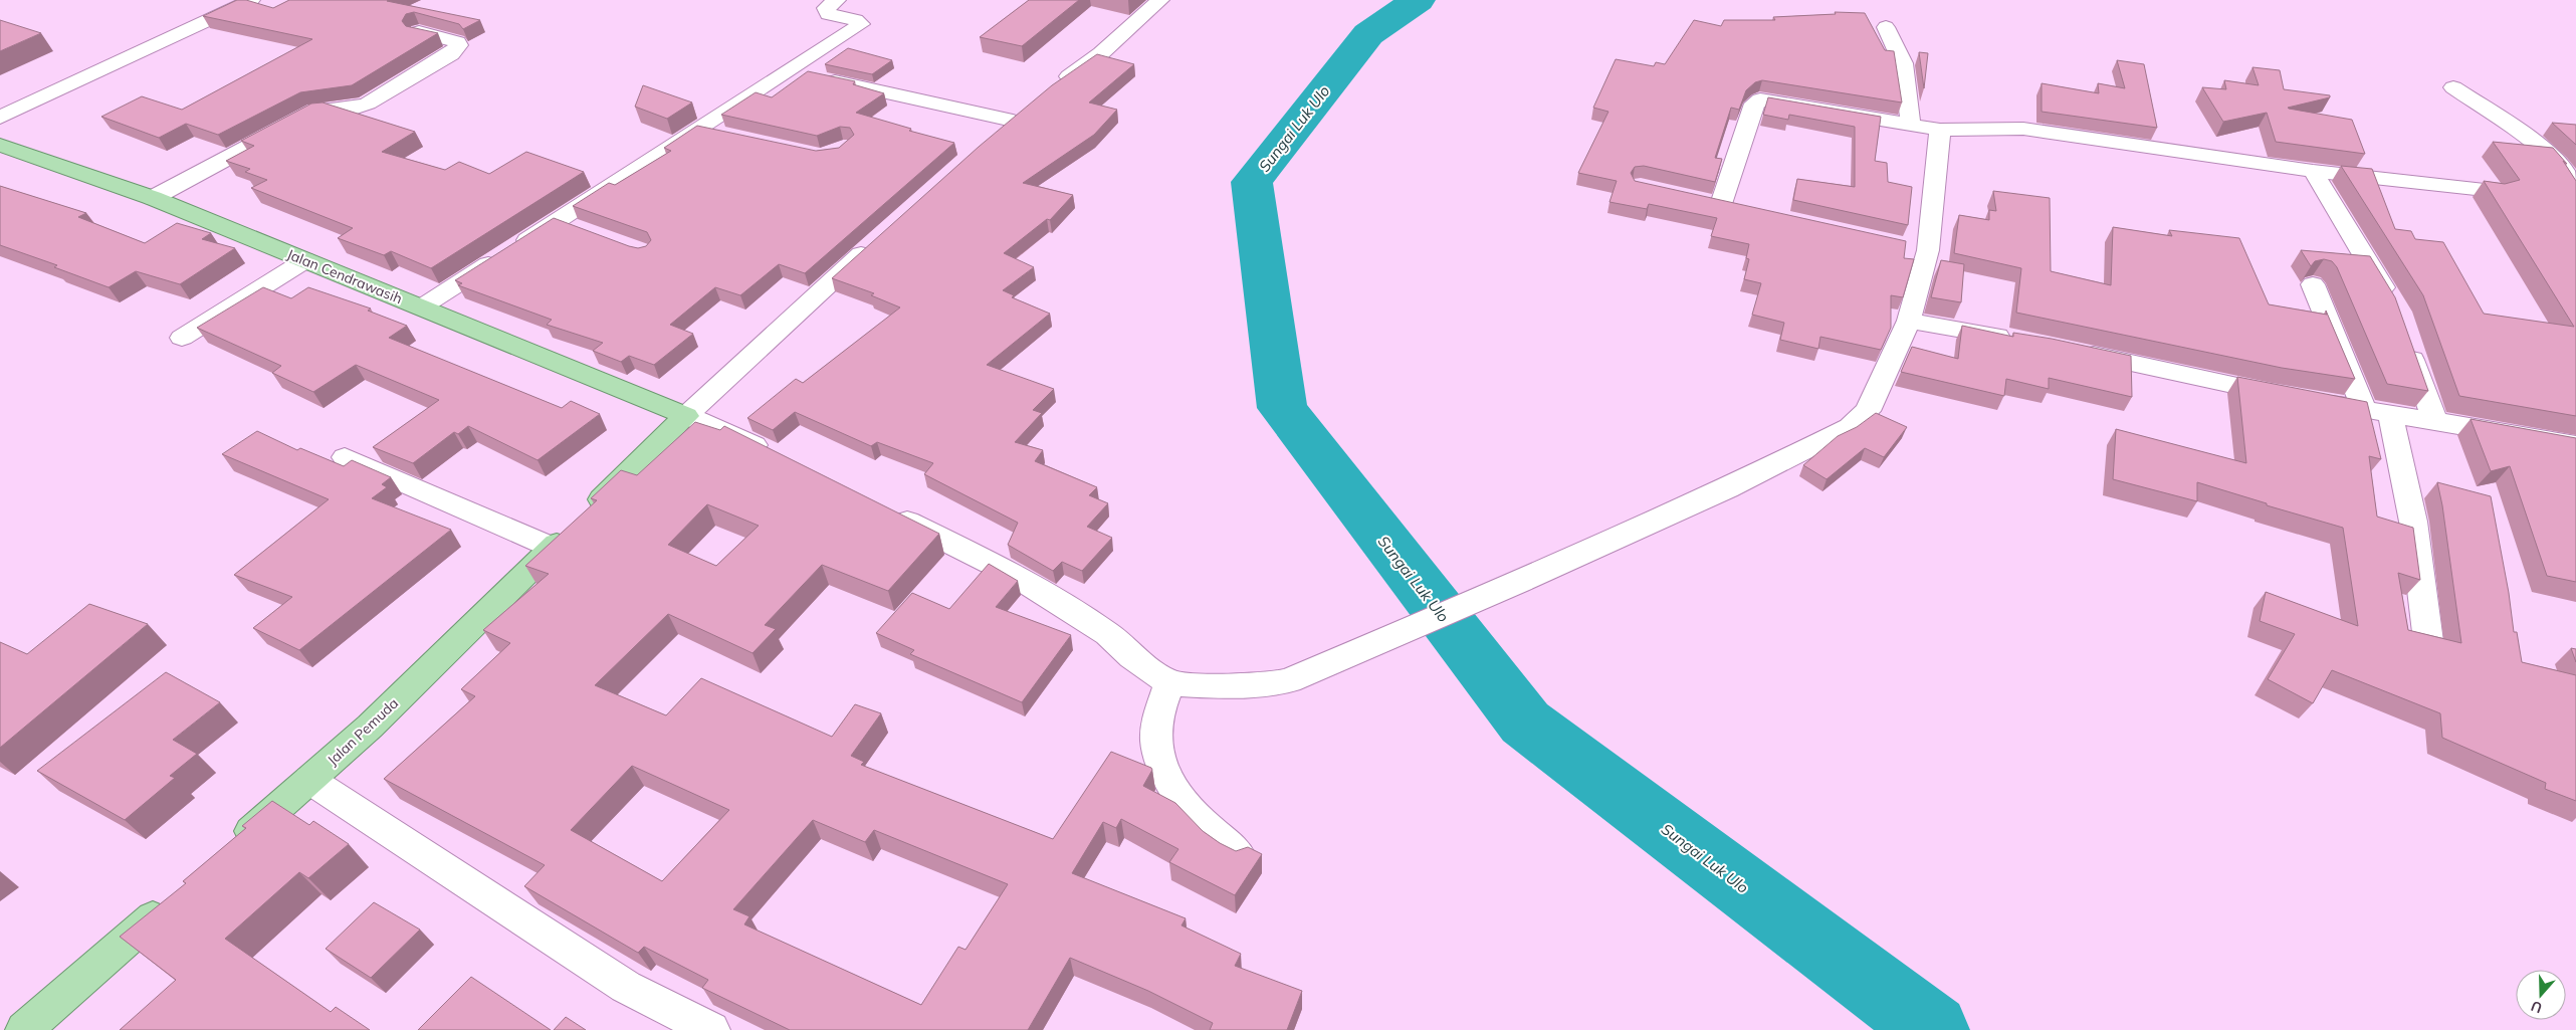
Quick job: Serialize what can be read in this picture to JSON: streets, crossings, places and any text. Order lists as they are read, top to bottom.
{
  "streets": {
    "main road": ["Jalan Cendrawasih", "Jalan Pemuda"]
  },
  "crossings": [
    ["Jalan Cendrawasih", "Jalan Pemuda"]
  ],
  "water": ["Sungai Luk Ulo"],
  "north": "bottom"
}
